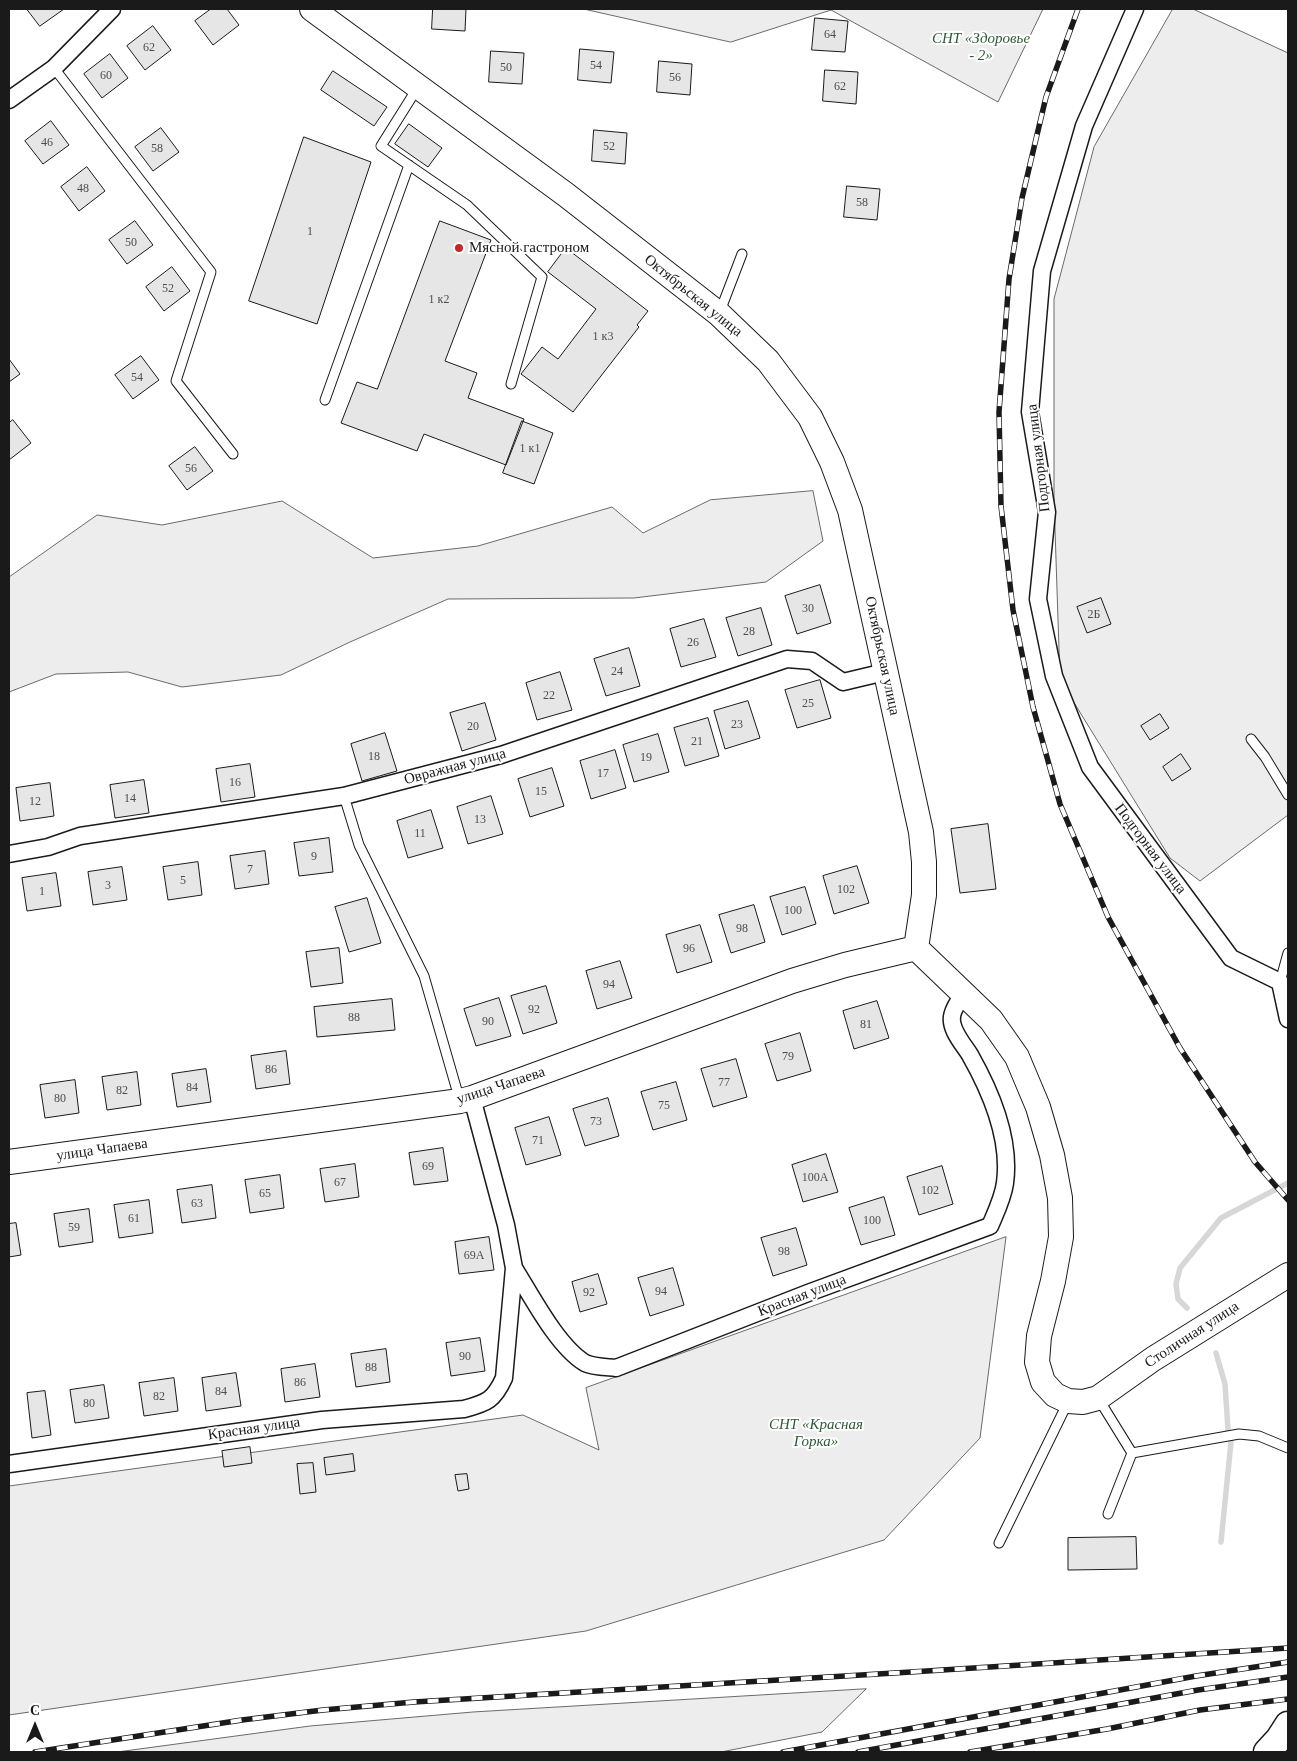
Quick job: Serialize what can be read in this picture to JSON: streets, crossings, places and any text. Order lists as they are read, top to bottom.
{
  "streets": {
    "street": [
      "Октябрьская улица",
      "Подгорная улица",
      "Овражная улица",
      "улица Чапаева",
      "Красная улица",
      "Столичная улица"
    ]
  },
  "crossings": [
    ["Октябрьская улица", "Овражная улица"],
    ["Октябрьская улица", "улица Чапаева"]
  ],
  "parks": ["СНТ «Здоровье - 2»", "СНТ «Красная Горка»"],
  "places": ["Мясной гастроном"],
  "house_numbers": [
    "64",
    "62",
    "54",
    "50",
    "60",
    "56",
    "62",
    "46",
    "52",
    "58",
    "48",
    "58",
    "1",
    "50",
    "52",
    "1 к2",
    "1 к3",
    "54",
    "1 к1",
    "56",
    "30",
    "2Б",
    "28",
    "26",
    "24",
    "22",
    "25",
    "23",
    "20",
    "21",
    "18",
    "19",
    "17",
    "16",
    "15",
    "14",
    "12",
    "13",
    "11",
    "9",
    "7",
    "5",
    "3",
    "102",
    "1",
    "100",
    "98",
    "96",
    "94",
    "92",
    "88",
    "90",
    "81",
    "79",
    "86",
    "77",
    "84",
    "82",
    "80",
    "75",
    "73",
    "71",
    "69",
    "100А",
    "67",
    "102",
    "65",
    "63",
    "61",
    "100",
    "59",
    "98",
    "69А",
    "94",
    "92",
    "90",
    "88",
    "86",
    "84",
    "82",
    "80"
  ],
  "north": "top"
}
